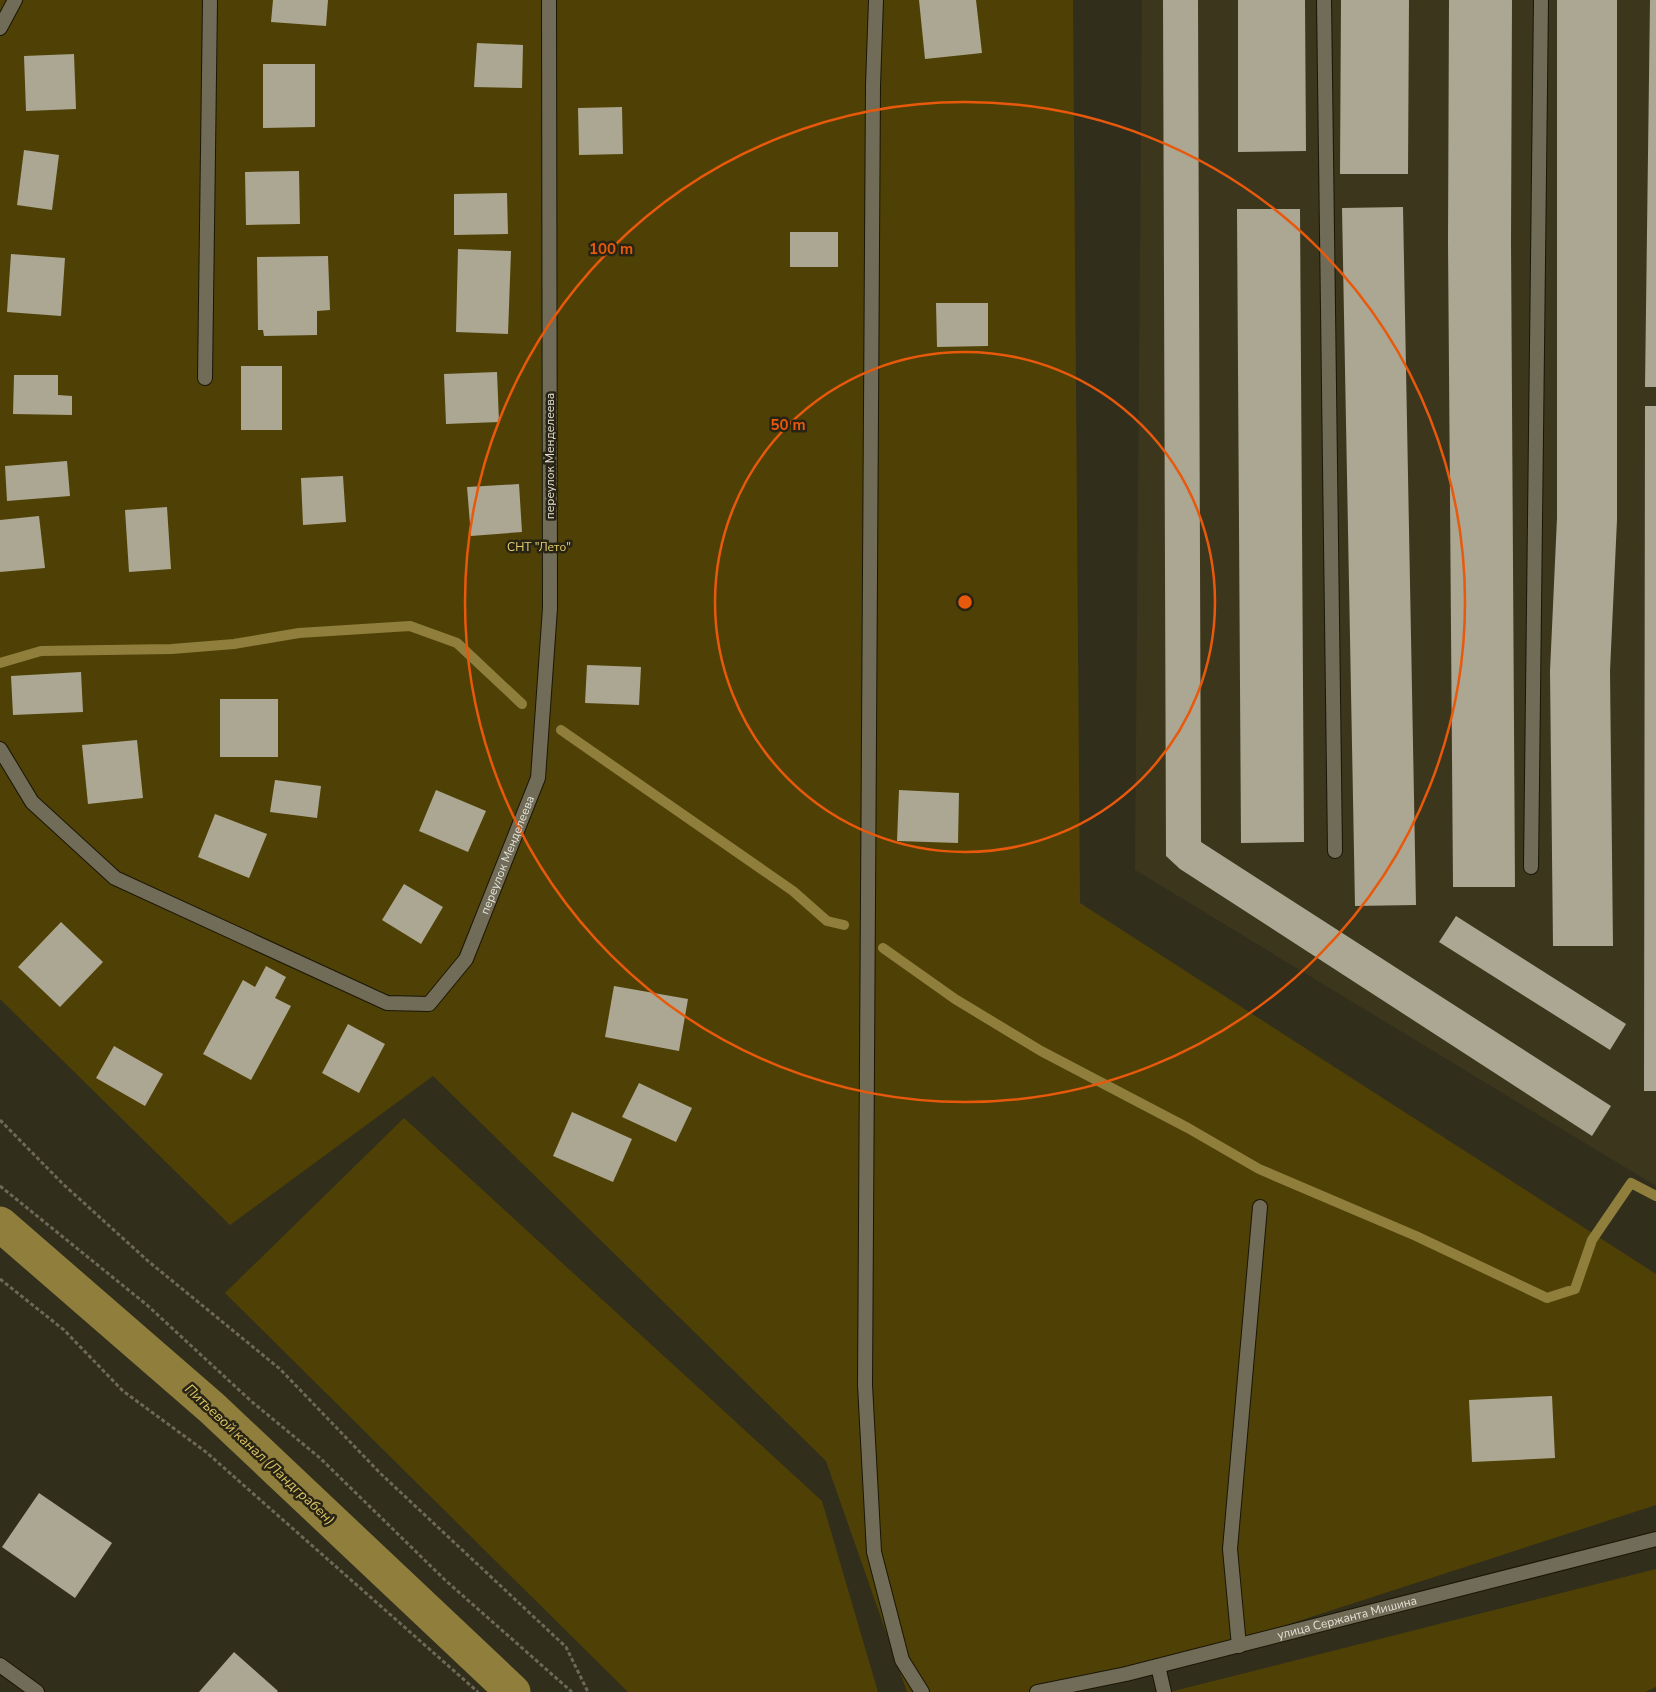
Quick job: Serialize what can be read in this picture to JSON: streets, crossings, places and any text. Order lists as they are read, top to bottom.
{
  "streets": {
    "street": ["переулок Менделеева", "улица Сержанта Мишина"]
  },
  "water": ["Питьевой канал (Ландграбен)"],
  "parks": ["СНТ \"Лето\""],
  "rings": ["100 m", "50 m"]
}
